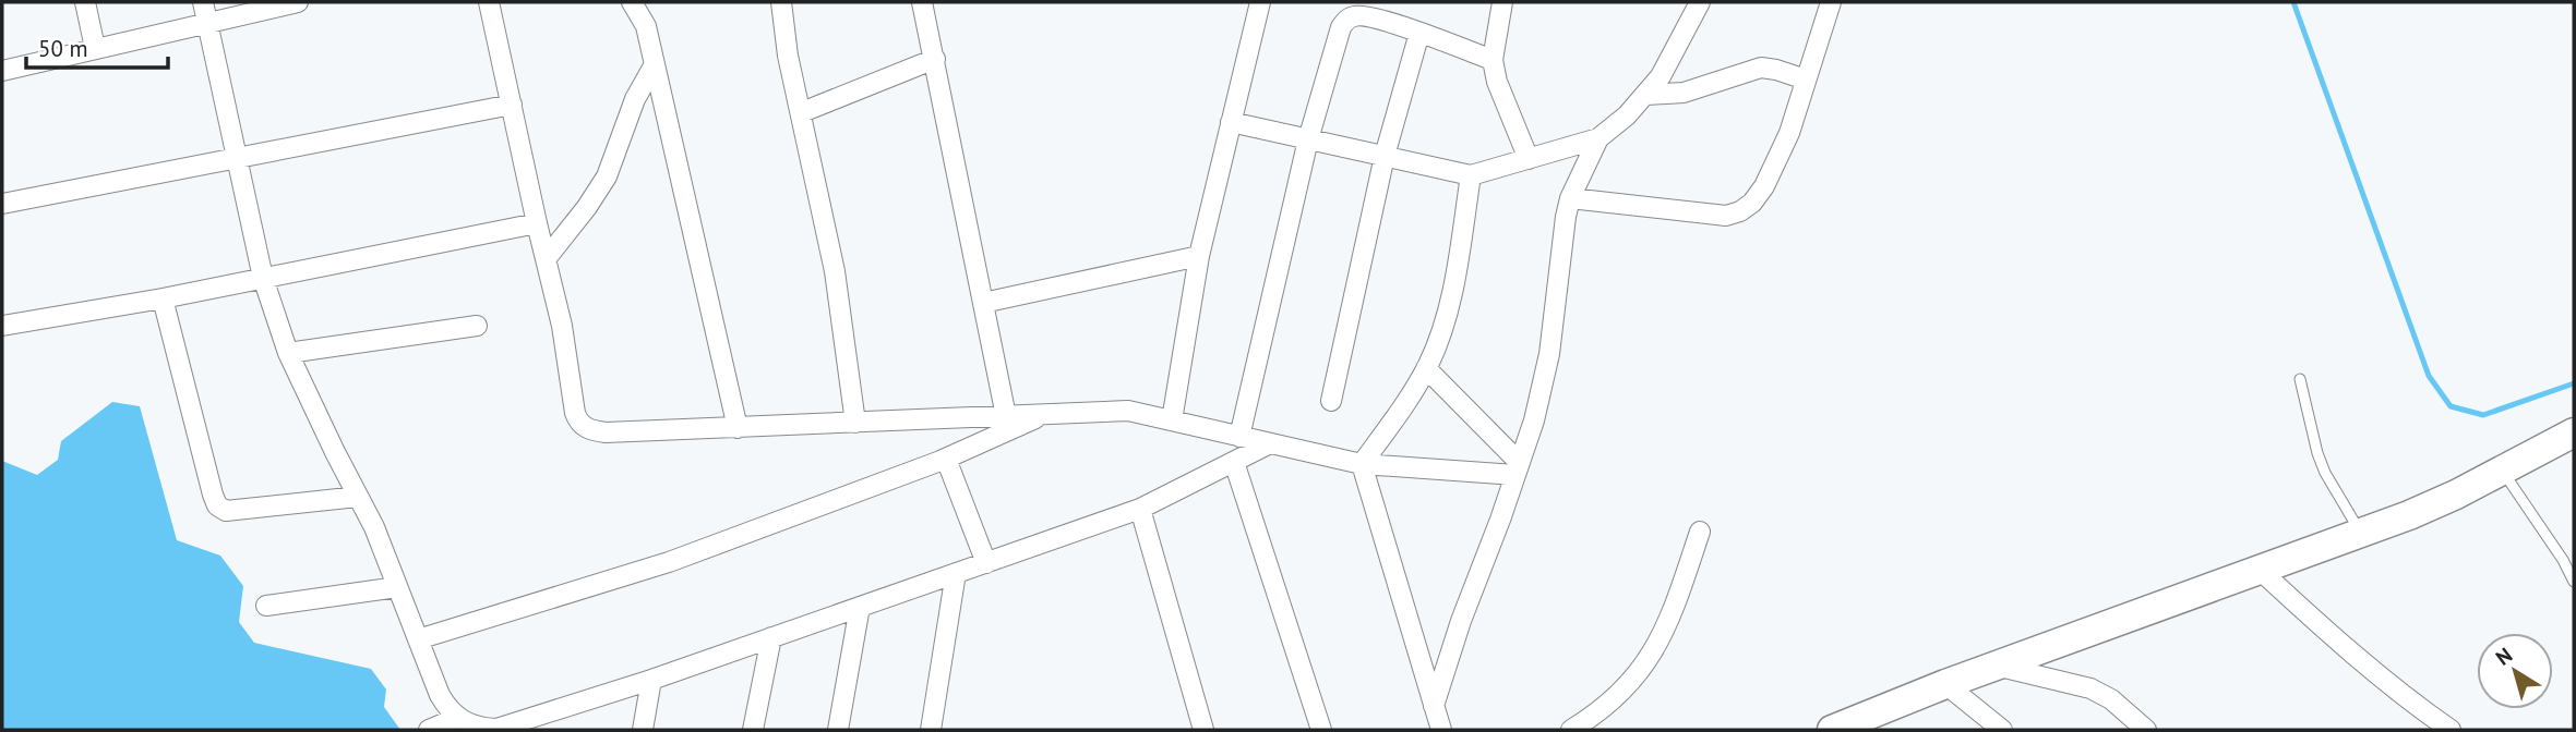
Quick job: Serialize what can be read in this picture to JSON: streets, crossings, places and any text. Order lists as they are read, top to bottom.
{
  "scale_bar": "50 m",
  "north": "top left"
}
